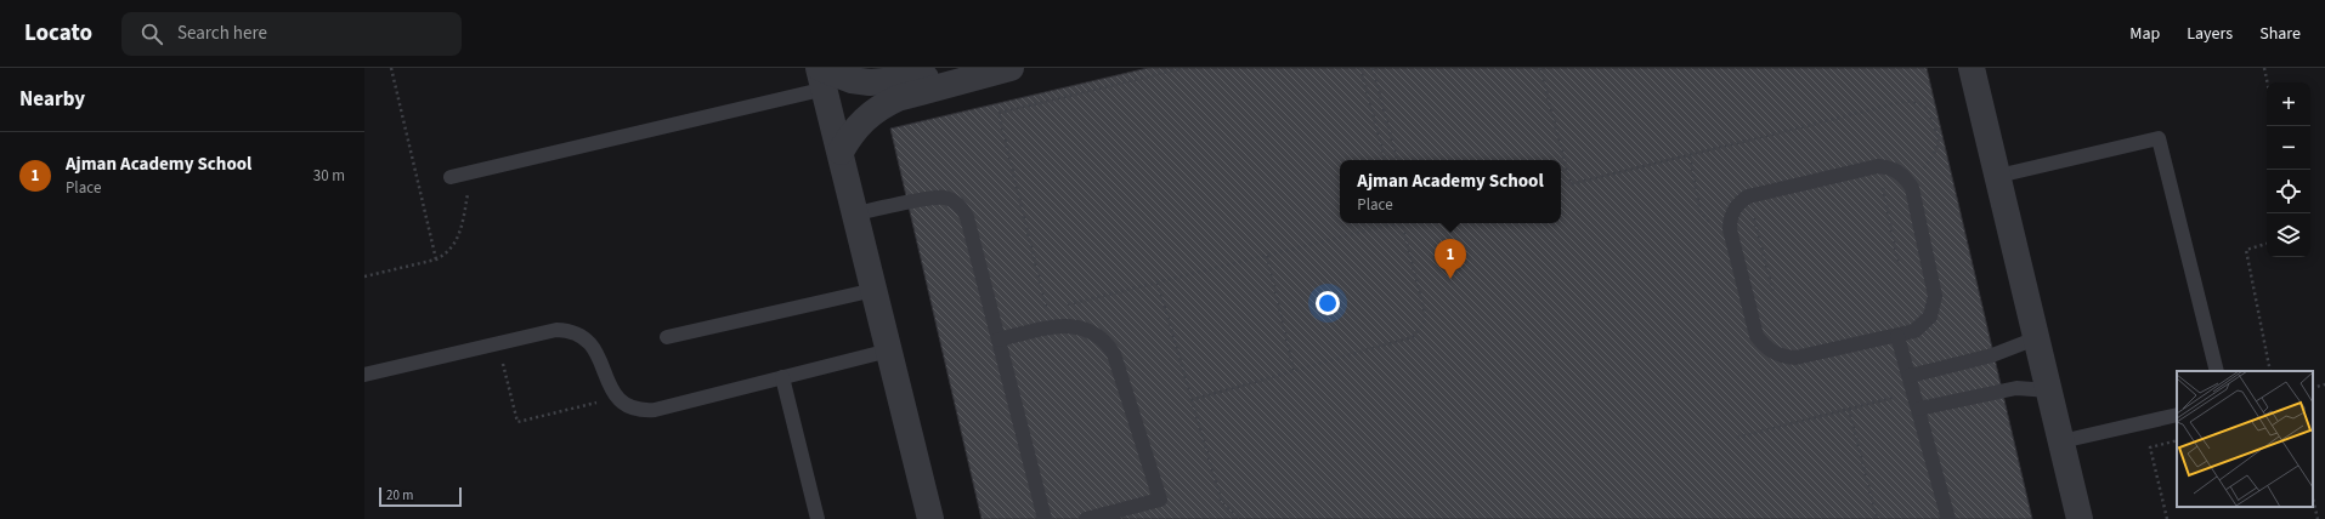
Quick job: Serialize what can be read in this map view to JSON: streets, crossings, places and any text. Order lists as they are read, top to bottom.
{
  "scale_bar": "20 m",
  "page": {
    "header": "Locato",
    "search": "Search here",
    "nav": ["Map", "Layers", "Share"],
    "heading": "Nearby",
    "map_buttons": ["+", "−"],
    "list": [
      {
        "mark": "1",
        "name": "Ajman Academy School",
        "note": "Place",
        "value": "30 m"
      }
    ],
    "popup": ["Ajman Academy School", "Place"],
    "pins": "1",
    "scale": "20 m"
  }
}
